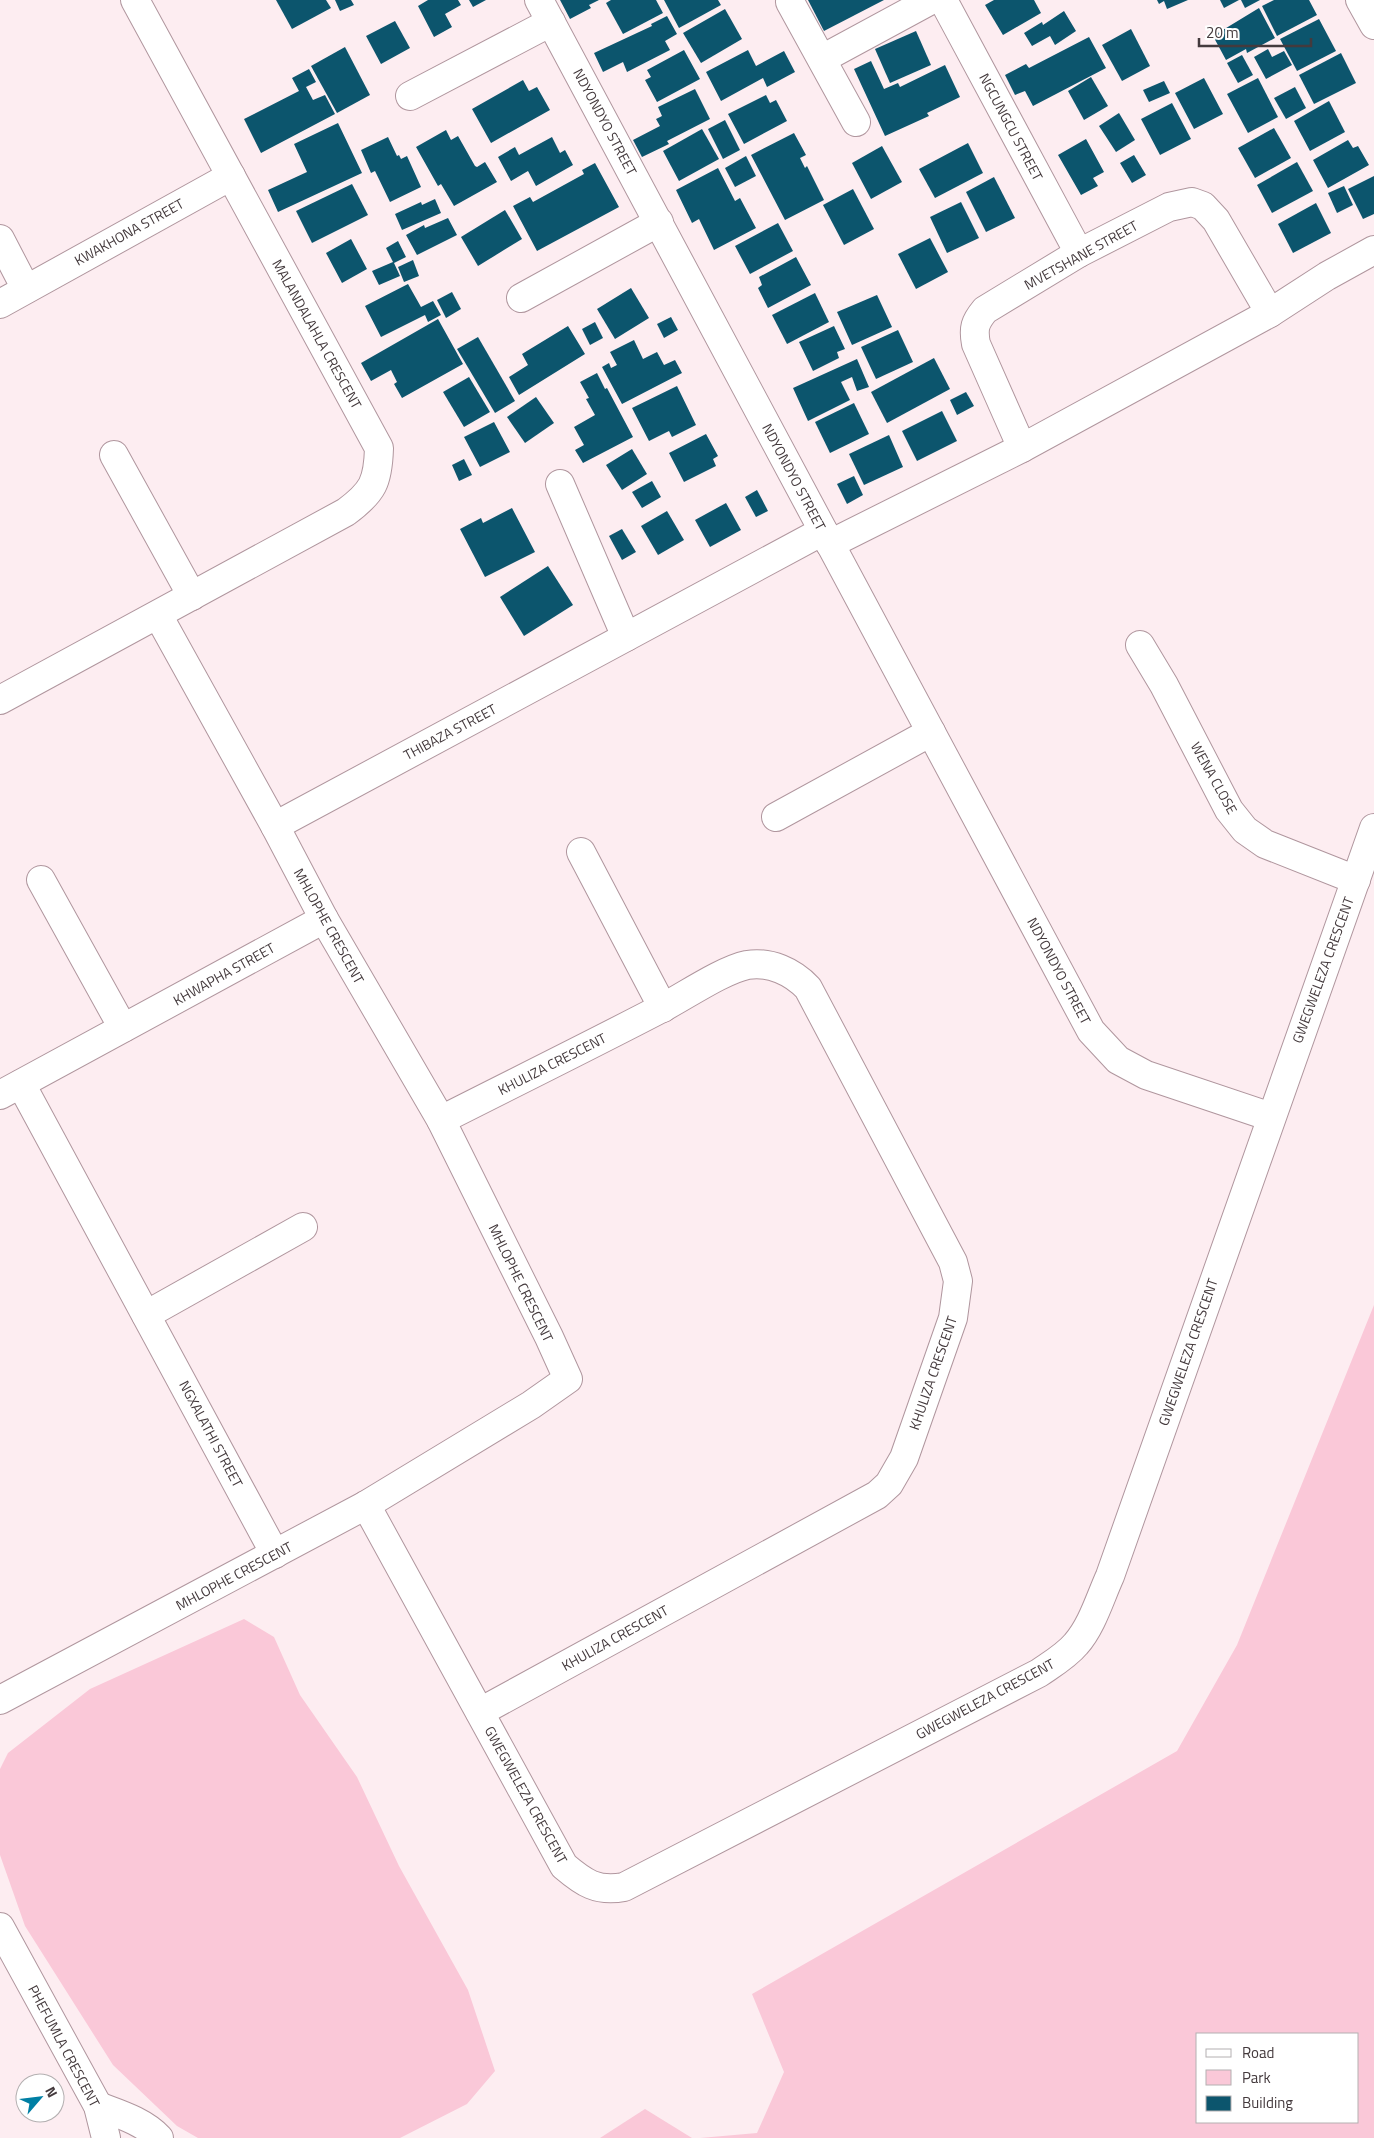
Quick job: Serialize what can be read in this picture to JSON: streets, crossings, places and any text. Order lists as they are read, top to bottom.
{
  "streets": {
    "street": [
      "NDYONDYO STREET",
      "NGCUNGCU STREET",
      "KWAKHONA STREET",
      "MVETSHANE STREET",
      "MALANDALAHLA CRESCENT",
      "THIBAZA STREET",
      "WENA CLOSE",
      "MHLOPHE CRESCENT",
      "GWEGWELEZA CRESCENT",
      "KHWAPHA STREET",
      "KHULIZA CRESCENT",
      "NGXALATHI STREET",
      "PHEFUMLA CRESCENT"
    ]
  },
  "crossings": [
    ["NDYONDYO STREET", "THIBAZA STREET"],
    ["NDYONDYO STREET", "GWEGWELEZA CRESCENT"],
    ["NGCUNGCU STREET", "MVETSHANE STREET"],
    ["KWAKHONA STREET", "MALANDALAHLA CRESCENT"],
    ["MALANDALAHLA CRESCENT", "MHLOPHE CRESCENT"],
    ["THIBAZA STREET", "MHLOPHE CRESCENT"],
    ["WENA CLOSE", "GWEGWELEZA CRESCENT"],
    ["MHLOPHE CRESCENT", "GWEGWELEZA CRESCENT"],
    ["MHLOPHE CRESCENT", "KHWAPHA STREET"],
    ["MHLOPHE CRESCENT", "KHULIZA CRESCENT"],
    ["MHLOPHE CRESCENT", "NGXALATHI STREET"],
    ["GWEGWELEZA CRESCENT", "KHULIZA CRESCENT"],
    ["KHWAPHA STREET", "NGXALATHI STREET"]
  ],
  "legend": ["Road", "Park", "Building"],
  "scale_bar": "20 m",
  "north": "top right"
}
